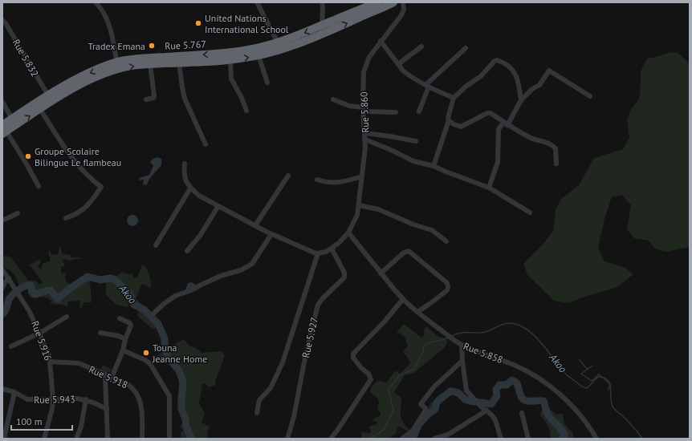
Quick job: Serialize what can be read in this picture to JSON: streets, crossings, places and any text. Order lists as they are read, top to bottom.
{
  "streets": {
    "highway": ["Rue 5.767"],
    "street": [
      "Rue 5.832",
      "Rue 5.860",
      "Rue 5.927",
      "Rue 5.916",
      "Rue 5.858",
      "Rue 5.918",
      "Rue 5.943"
    ]
  },
  "crossings": [
    ["Rue 5.767", "Rue 5.832"],
    ["Rue 5.860", "Rue 5.927"],
    ["Rue 5.860", "Rue 5.858"],
    ["Rue 5.916", "Rue 5.918"],
    ["Rue 5.916", "Rue 5.943"]
  ],
  "water": ["Akoo"],
  "places": [
    "United Nations International School",
    "Tradex Emana",
    "Groupe Scolaire Bilingue Le flambeau",
    "Touna Jeanne Home"
  ],
  "scale_bar": "100 m"
}
